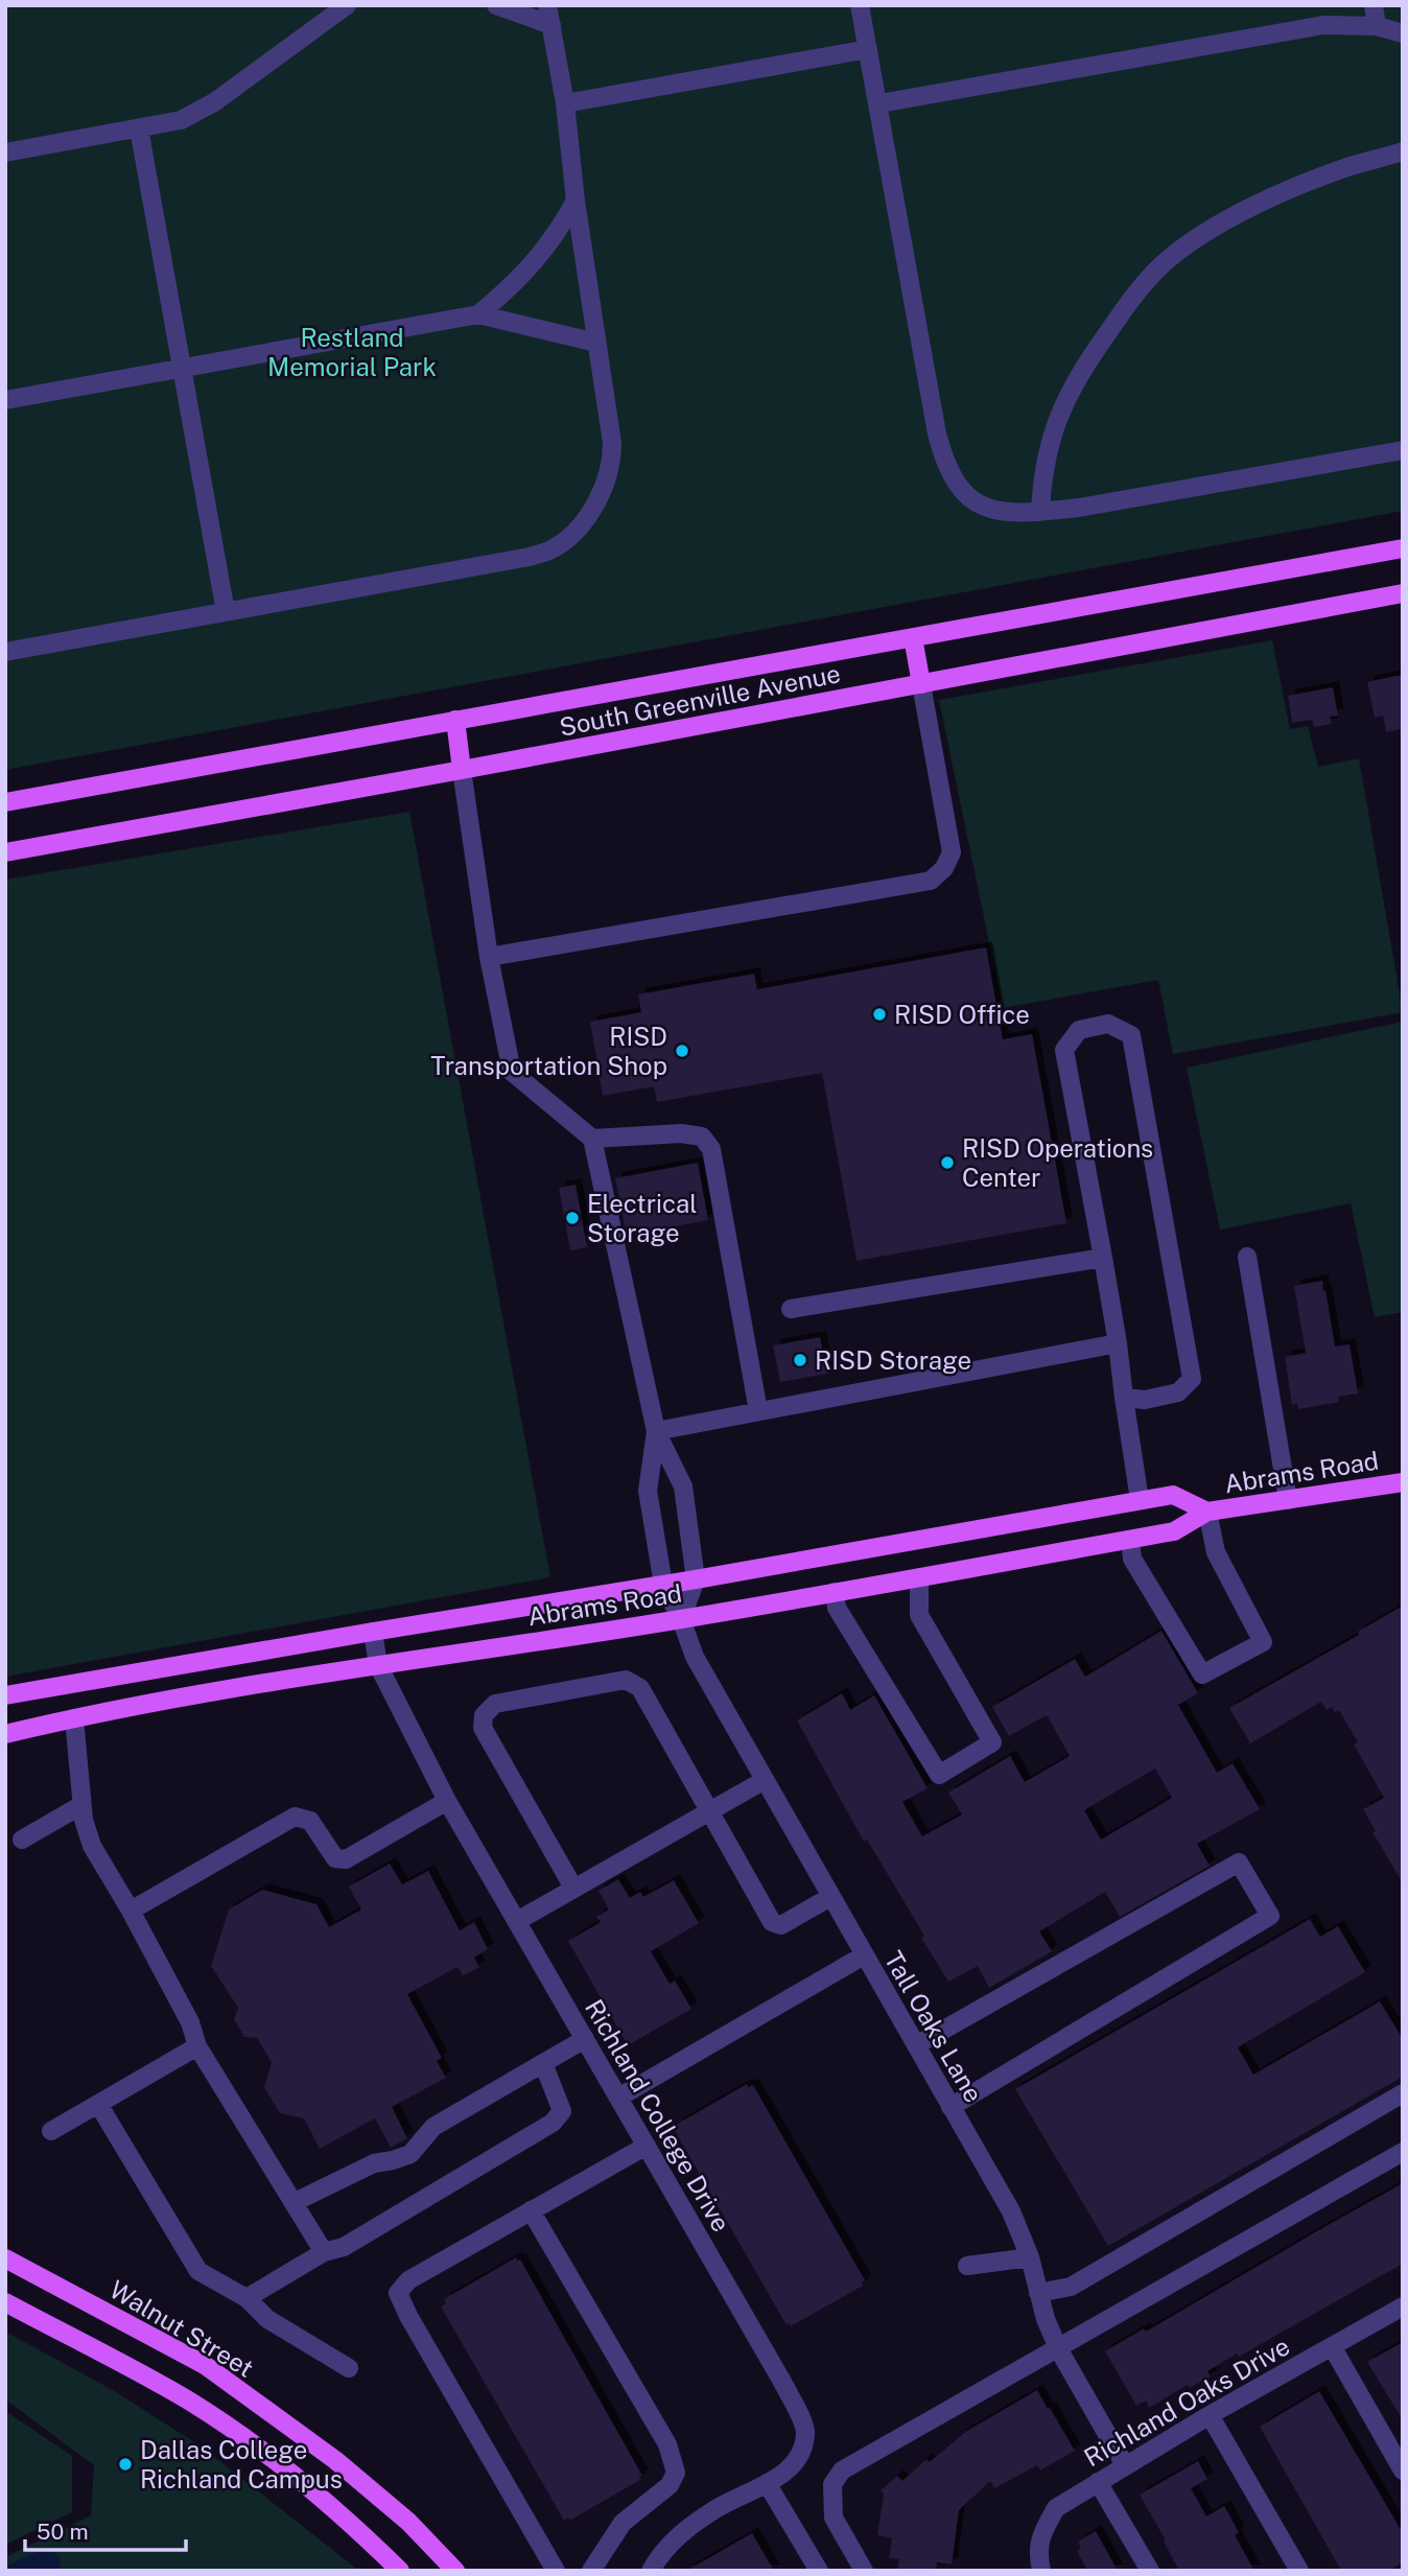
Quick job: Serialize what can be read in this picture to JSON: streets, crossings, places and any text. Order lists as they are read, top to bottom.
{
  "streets": {
    "main road": ["South Greenville Avenue", "Abrams Road", "Walnut Street"],
    "street": ["Tall Oaks Lane", "Richland College Drive", "Richland Oaks Drive"]
  },
  "crossings": [
    ["Abrams Road", "Tall Oaks Lane"],
    ["Abrams Road", "Richland College Drive"],
    ["Tall Oaks Lane", "Richland Oaks Drive"]
  ],
  "parks": ["Restland Memorial Park"],
  "places": [
    "RISD Office",
    "RISD Transportation Shop",
    "RISD Operations Center",
    "Electrical Storage",
    "RISD Storage",
    "Dallas College Richland Campus"
  ],
  "scale_bar": "50 m"
}
